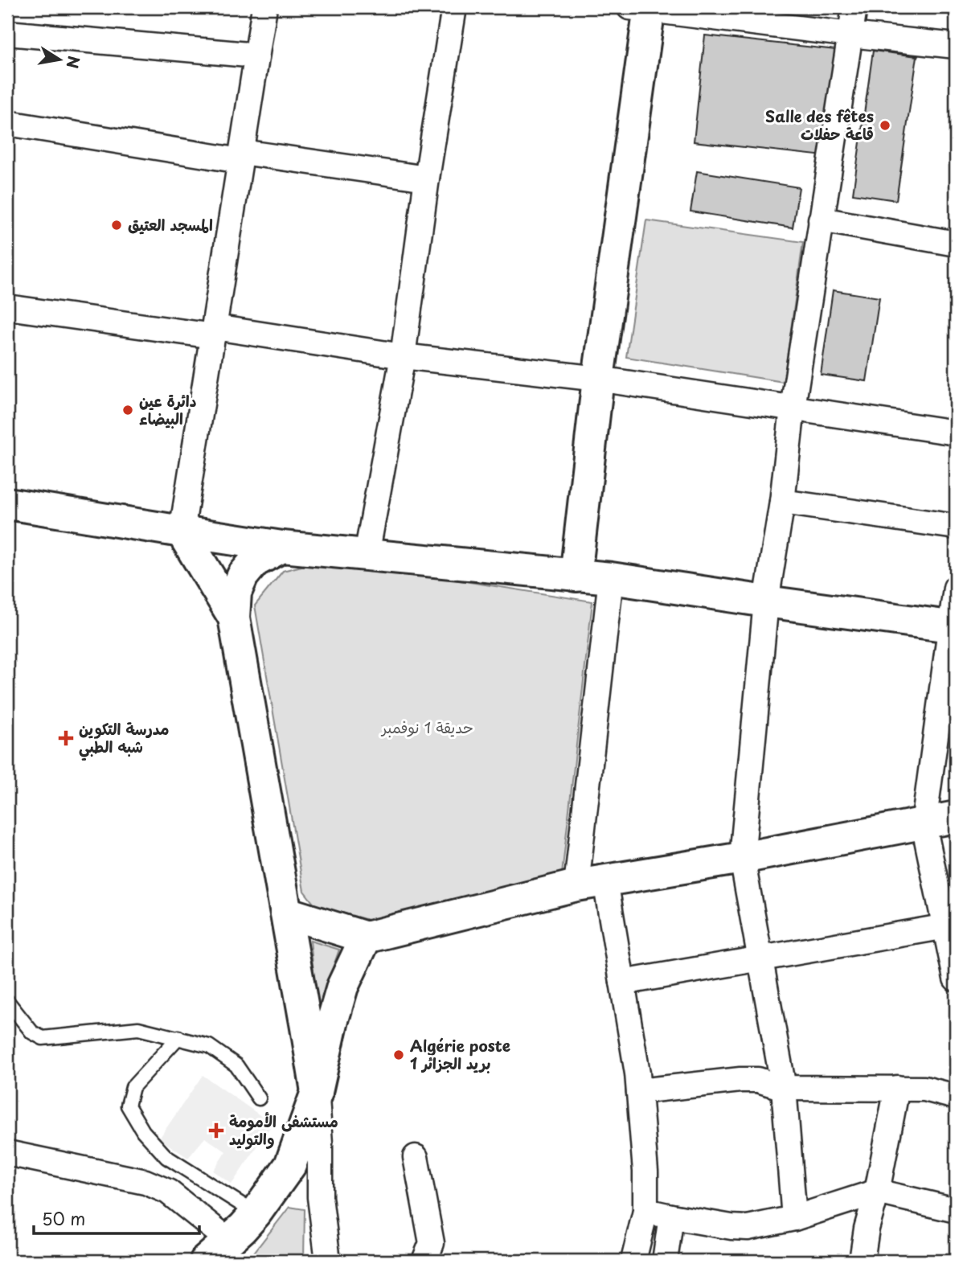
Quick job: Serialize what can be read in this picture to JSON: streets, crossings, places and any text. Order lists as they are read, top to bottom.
{
  "parks": ["حديقة 1 نوفمبر"],
  "places": {
    "other": [
      "Salle des fêtes قاعة حفلات",
      "المسجد العتيق",
      "دائرة عين البيضاء",
      "Algérie poste 1 بريد الجزائر"
    ],
    "health": ["مدرسة التكوين شبه الطبي", "مستشفى الأمومة والتوليد"]
  },
  "scale_bar": "50 m",
  "north": "right"
}
